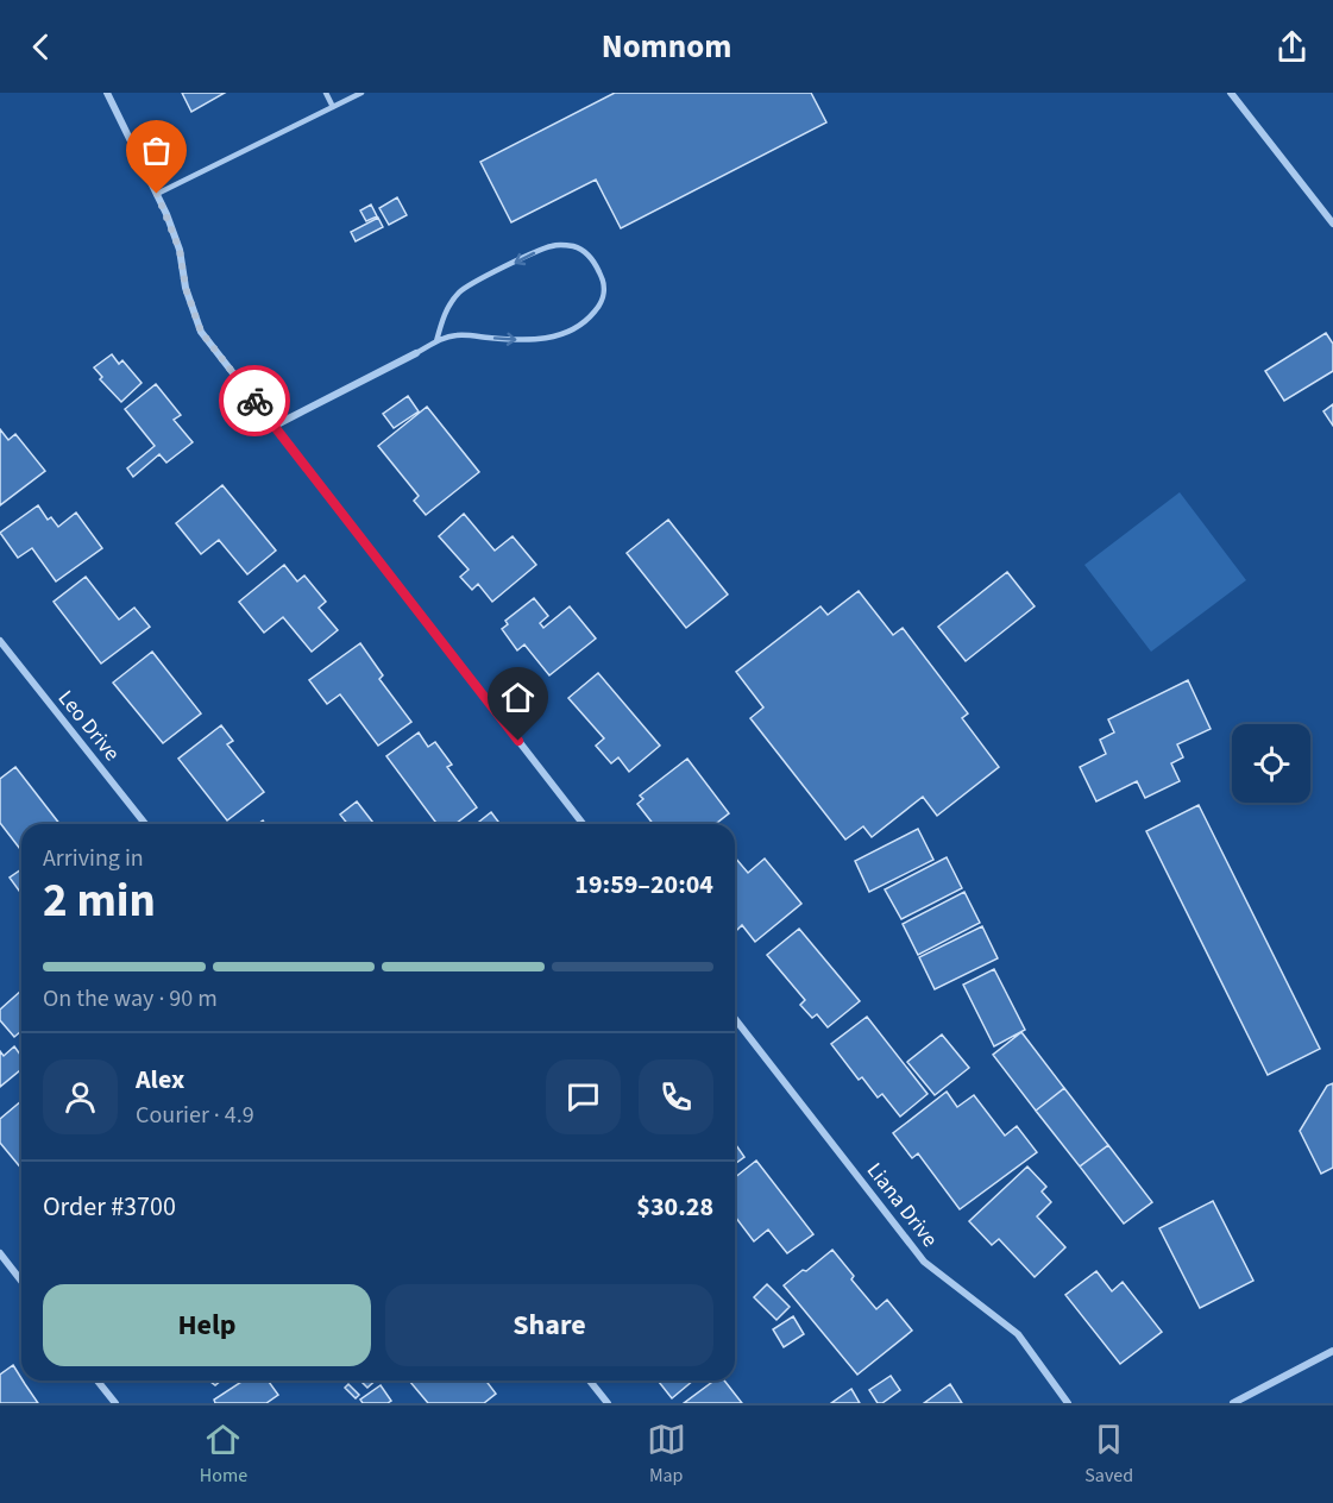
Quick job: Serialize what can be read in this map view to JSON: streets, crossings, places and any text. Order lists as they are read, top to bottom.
{
  "streets": {
    "street": ["Leo Drive", "Liana Drive"]
  },
  "page": {
    "header": "Nomnom",
    "heading": ["2 min", "Arriving in", "19:59–20:04"],
    "panel": [
      "Alex",
      "Courier · 4.9",
      "Order #3700",
      "$30.28"
    ],
    "bar": "On the way · 90 m",
    "buttons": ["Help", "Share"],
    "tabs": ["Home", "Map", "Saved"]
  }
}
